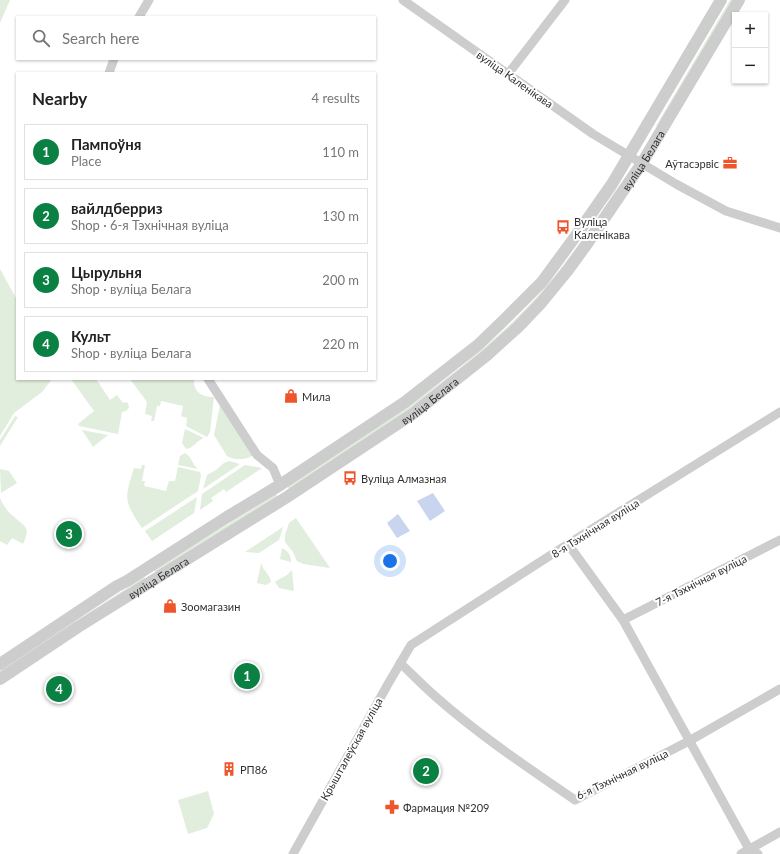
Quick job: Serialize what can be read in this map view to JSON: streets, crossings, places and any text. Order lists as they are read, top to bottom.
{
  "streets": {
    "street": [
      "вуліца Каленікава",
      "вуліца Белага",
      "8-я Тэхнічная вуліца",
      "7-я Тэхнічная вуліца",
      "Крышталеўская вуліца",
      "6-я Тэхнічная вуліца"
    ]
  },
  "crossings": [
    ["вуліца Каленікава", "вуліца Белага"],
    ["8-я Тэхнічная вуліца", "Крышталеўская вуліца"],
    ["Крышталеўская вуліца", "6-я Тэхнічная вуліца"]
  ],
  "places": {
    "office": ["Аўтасэрвіс"],
    "bus stop": ["Вуліца Каленікава", "Вуліца Алмазная"],
    "shop": ["Мила", "Зоомагазин"],
    "building": ["РП86"],
    "pharmacy": ["Фармация №209"]
  },
  "page": {
    "map_buttons": ["+", "−"],
    "search": "Search here",
    "heading": ["Nearby", "4 results"],
    "list": [
      {
        "mark": "1",
        "name": "Пампоўня",
        "note": "Place",
        "value": "110 m"
      },
      {
        "mark": "2",
        "name": "вайлдберриз",
        "note": "Shop · 6-я Тэхнічная вуліца",
        "value": "130 m"
      },
      {
        "mark": "3",
        "name": "Цырульня",
        "note": "Shop · вуліца Белага",
        "value": "200 m"
      },
      {
        "mark": "4",
        "name": "Культ",
        "note": "Shop · вуліца Белага",
        "value": "220 m"
      }
    ],
    "pins": [
      "3",
      "1",
      "4",
      "2"
    ]
  }
}
